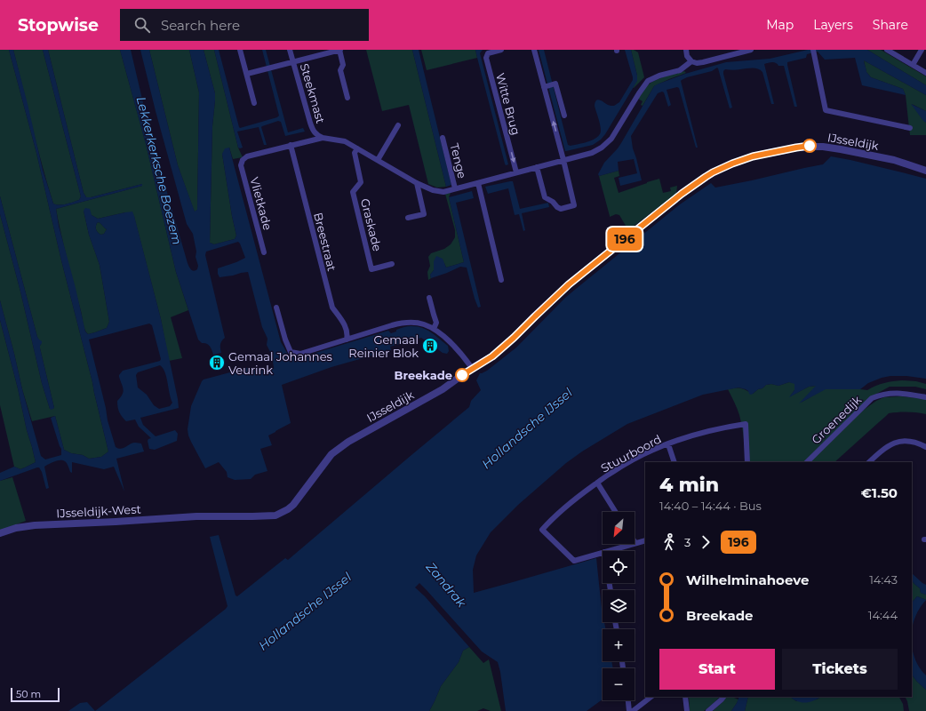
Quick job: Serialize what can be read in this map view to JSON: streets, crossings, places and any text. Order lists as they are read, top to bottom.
{
  "streets": {
    "street": [
      "Steekmast",
      "Witte Brug",
      "IJsseldijk",
      "Tenge",
      "Vlietkade",
      "Graskade",
      "Breestraat",
      "Groenedijk",
      "Stuurboord",
      "IJsseldijk-West"
    ]
  },
  "crossings": [
    ["IJsseldijk", "IJsseldijk-West"],
    ["Vlietkade", "Breestraat"]
  ],
  "one_way": ["Witte Brug"],
  "water": ["Lekkerkerksche Boezem", "Hollandsche IJssel", "Zandrak"],
  "places": {
    "building": ["Gemaal Reinier Blok", "Gemaal Johannes Veurink"],
    "other": ["Breekade"]
  },
  "lines": ["bus line 196"],
  "scale_bar": "50 m",
  "north": "bottom left",
  "page": {
    "header": "Stopwise",
    "search": "Search here",
    "nav": ["Map", "Layers", "Share"],
    "on_map": "196",
    "heading": ["4 min", "14:40 – 14:44 · Bus", "€1.50"],
    "map_buttons": ["+", "−"],
    "legs": ["3", "196"],
    "list": [
      {
        "name": "Wilhelminahoeve",
        "value": "14:43"
      },
      {
        "name": "Breekade",
        "value": "14:44"
      }
    ],
    "buttons": ["Start", "Tickets"],
    "scale": "50 m"
  }
}
